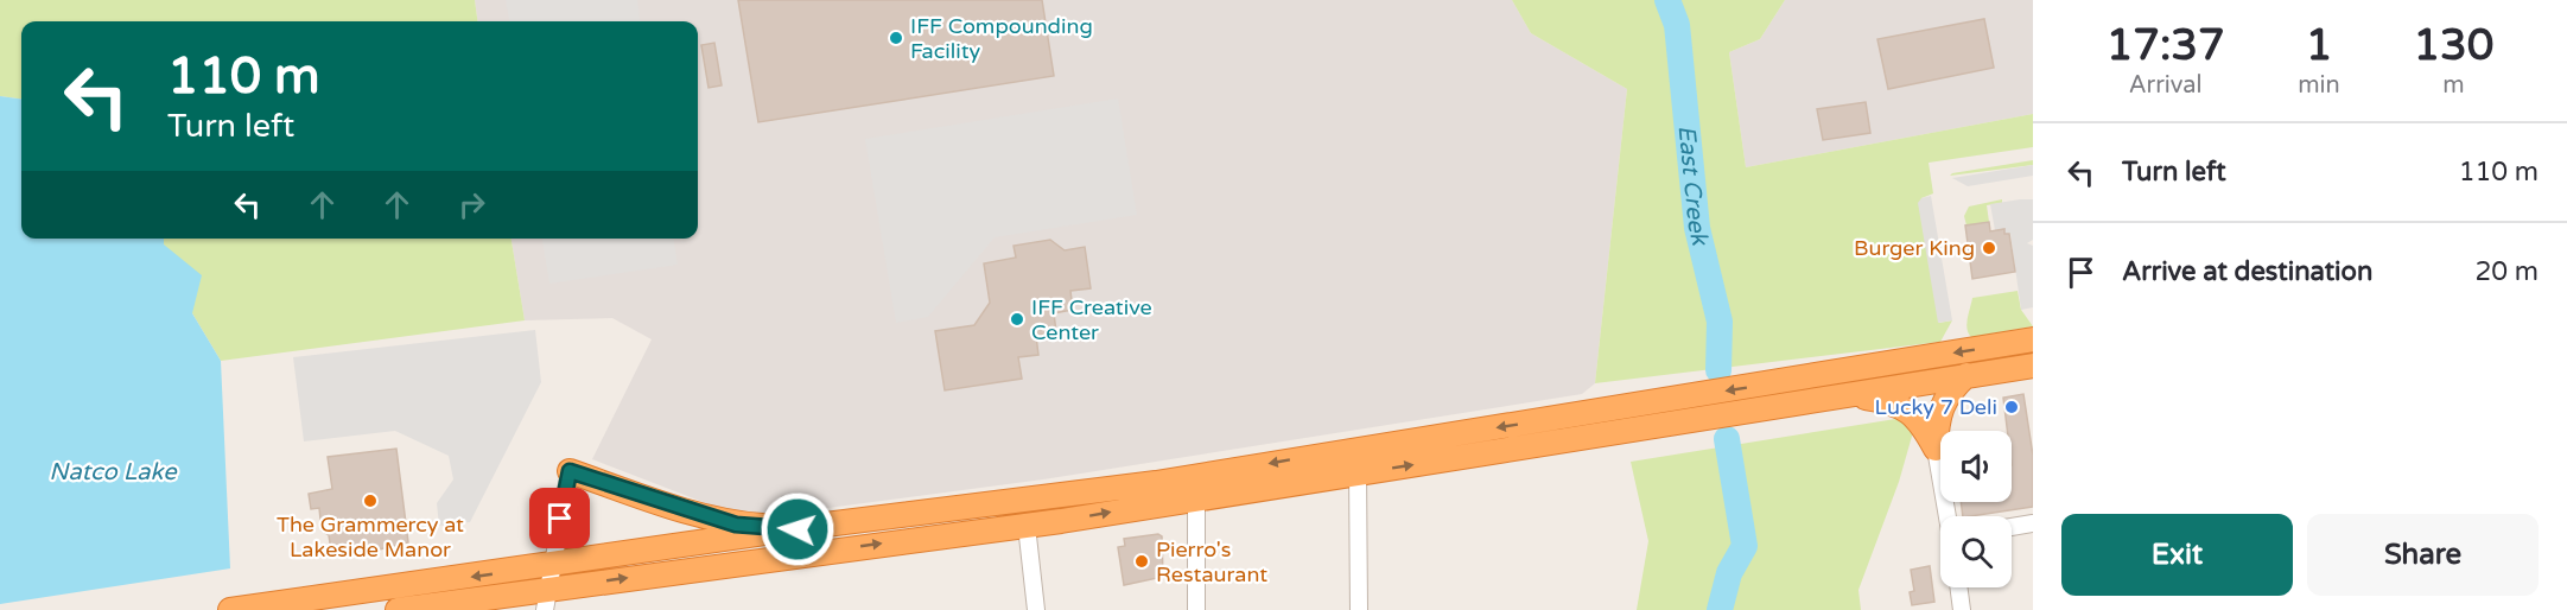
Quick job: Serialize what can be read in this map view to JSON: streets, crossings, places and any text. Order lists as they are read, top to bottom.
{
  "water": ["East Creek", "Natco Lake"],
  "places": [
    "IFF Compounding Facility",
    "Burger King",
    "IFF Creative Center",
    "Lucky 7 Deli",
    "The Grammercy at Lakeside Manor",
    "Pierro's Restaurant"
  ],
  "page": {
    "eta": [
      "17:37",
      "Arrival",
      "1",
      "min",
      "130",
      "m"
    ],
    "turn": ["110 m", "Turn left"],
    "list": [
      {
        "name": "Turn left",
        "value": "110 m"
      },
      {
        "name": "Arrive at destination",
        "value": "20 m"
      }
    ],
    "buttons": ["Exit", "Share"]
  }
}
